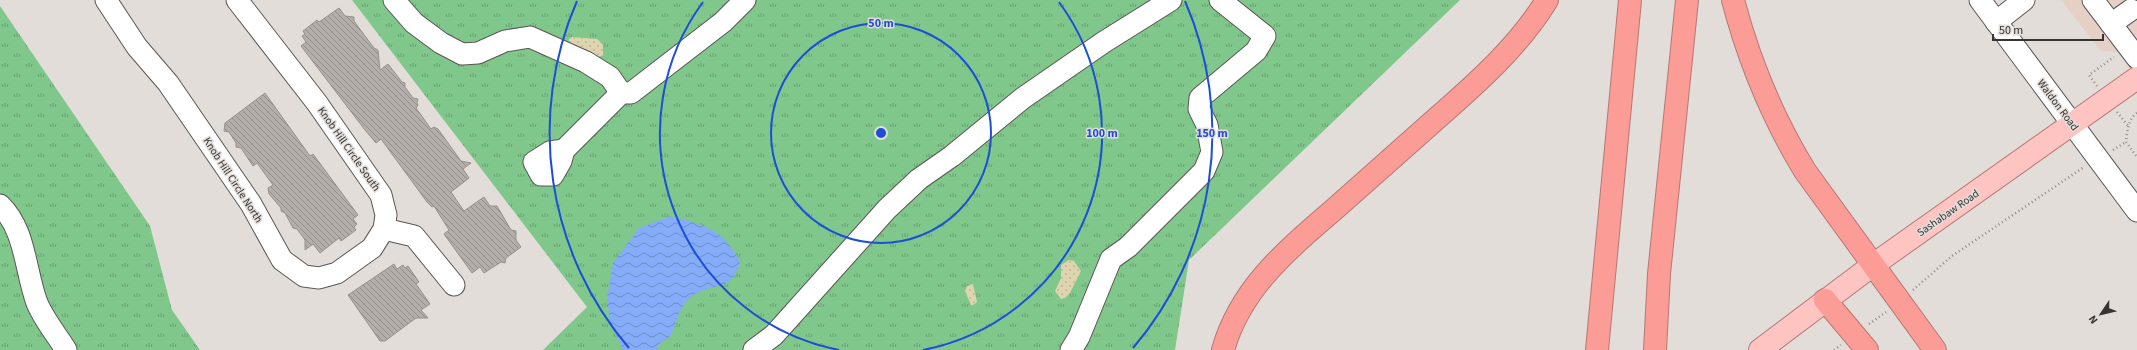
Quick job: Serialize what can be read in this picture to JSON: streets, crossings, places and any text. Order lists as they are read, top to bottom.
{
  "streets": {
    "main road": ["Sashabaw Road"],
    "street": ["Waldon Road", "Knob Hill Circle South", "Knob Hill Circle North"]
  },
  "crossings": [
    ["Waldon Road", "Sashabaw Road"],
    ["Knob Hill Circle South", "Knob Hill Circle North"]
  ],
  "scale_bar": "50 m",
  "north": "bottom left",
  "rings": ["50 m", "100 m", "150 m"]
}
